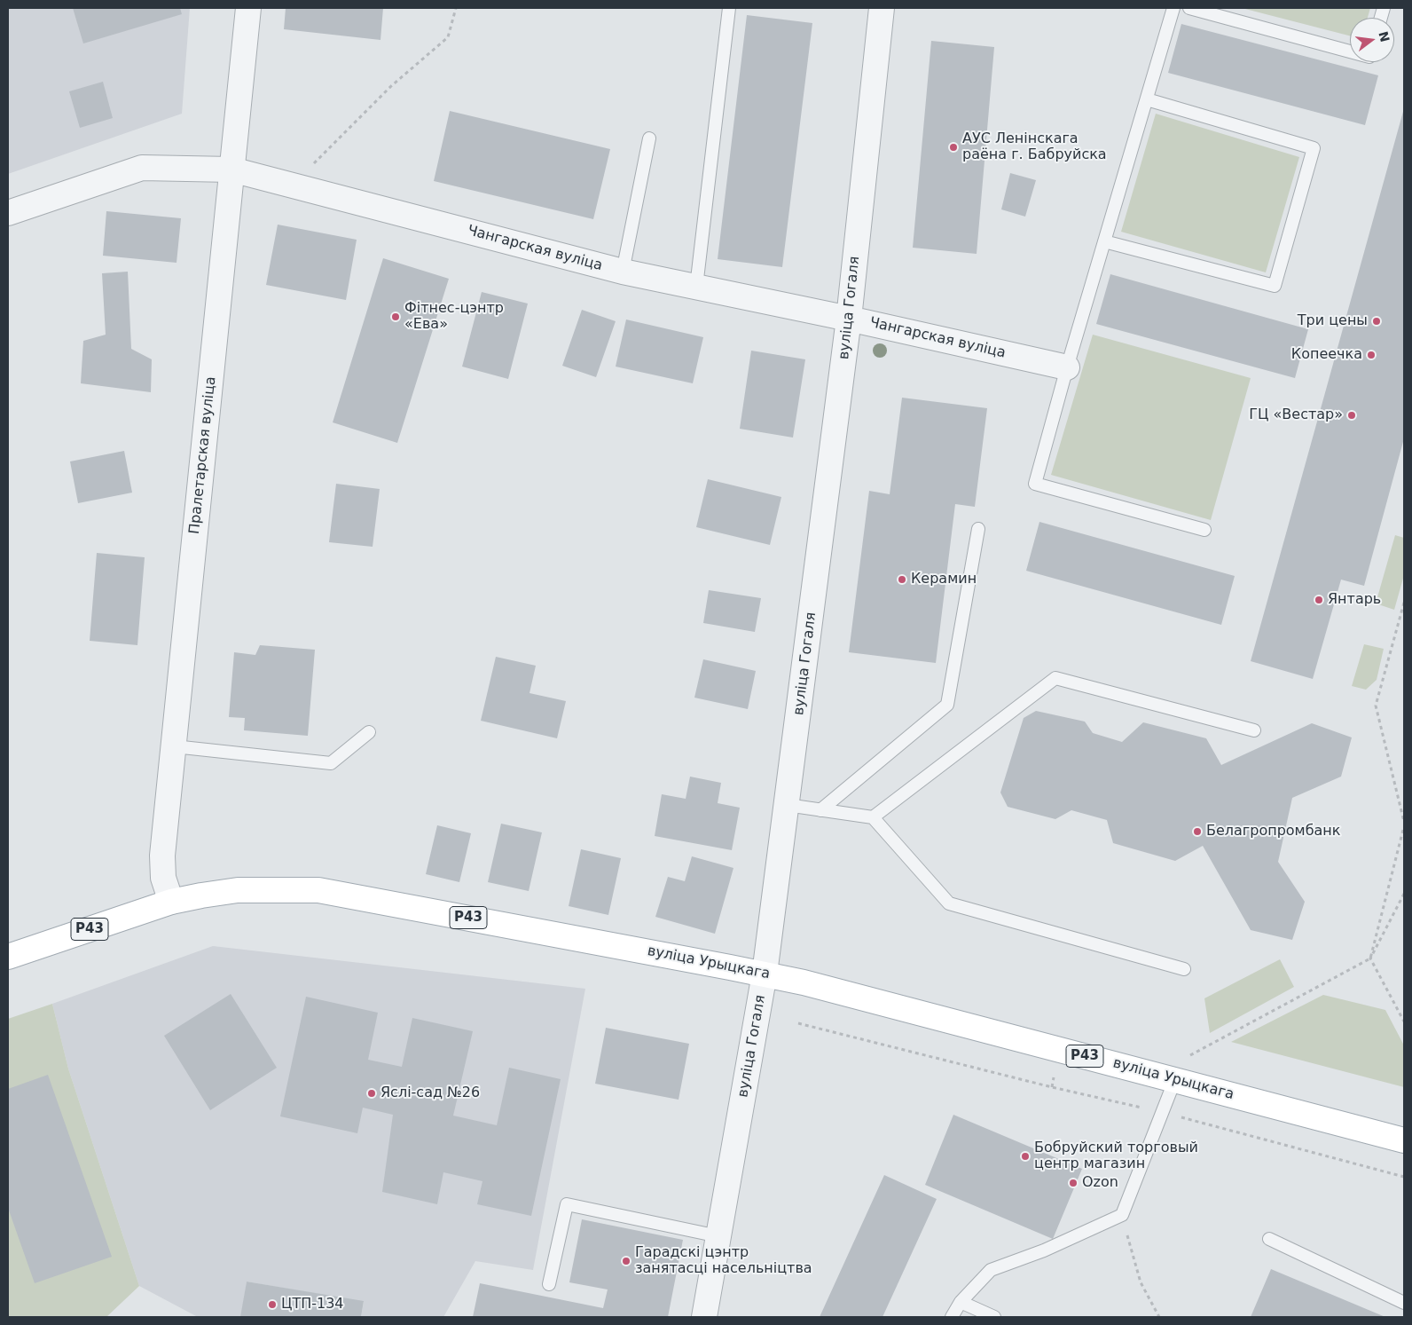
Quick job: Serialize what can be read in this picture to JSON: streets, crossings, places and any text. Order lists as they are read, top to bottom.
{
  "streets": {
    "main road": ["Р43", "вуліца Урыцкага"],
    "street": ["Чангарская вуліца", "вуліца Гогаля", "Пралетарская вуліца"]
  },
  "crossings": [
    ["Чангарская вуліца", "вуліца Гогаля"],
    ["Чангарская вуліца", "Пралетарская вуліца"],
    ["вуліца Гогаля", "вуліца Урыцкага"],
    ["Пралетарская вуліца", "вуліца Урыцкага"]
  ],
  "places": [
    "АУС Ленінскага раёна г. Бабруйска",
    "Фітнес-цэнтр «Ева»",
    "Три цены",
    "Копеечка",
    "ГЦ «Вестар»",
    "Керамин",
    "Янтарь",
    "Белагропромбанк",
    "Яслі-сад №26",
    "Бобруйский торговый центр магазин",
    "Ozon",
    "Гарадскі цэнтр занятасці насельніцтва",
    "ЦТП-134"
  ],
  "north": "right"
}
